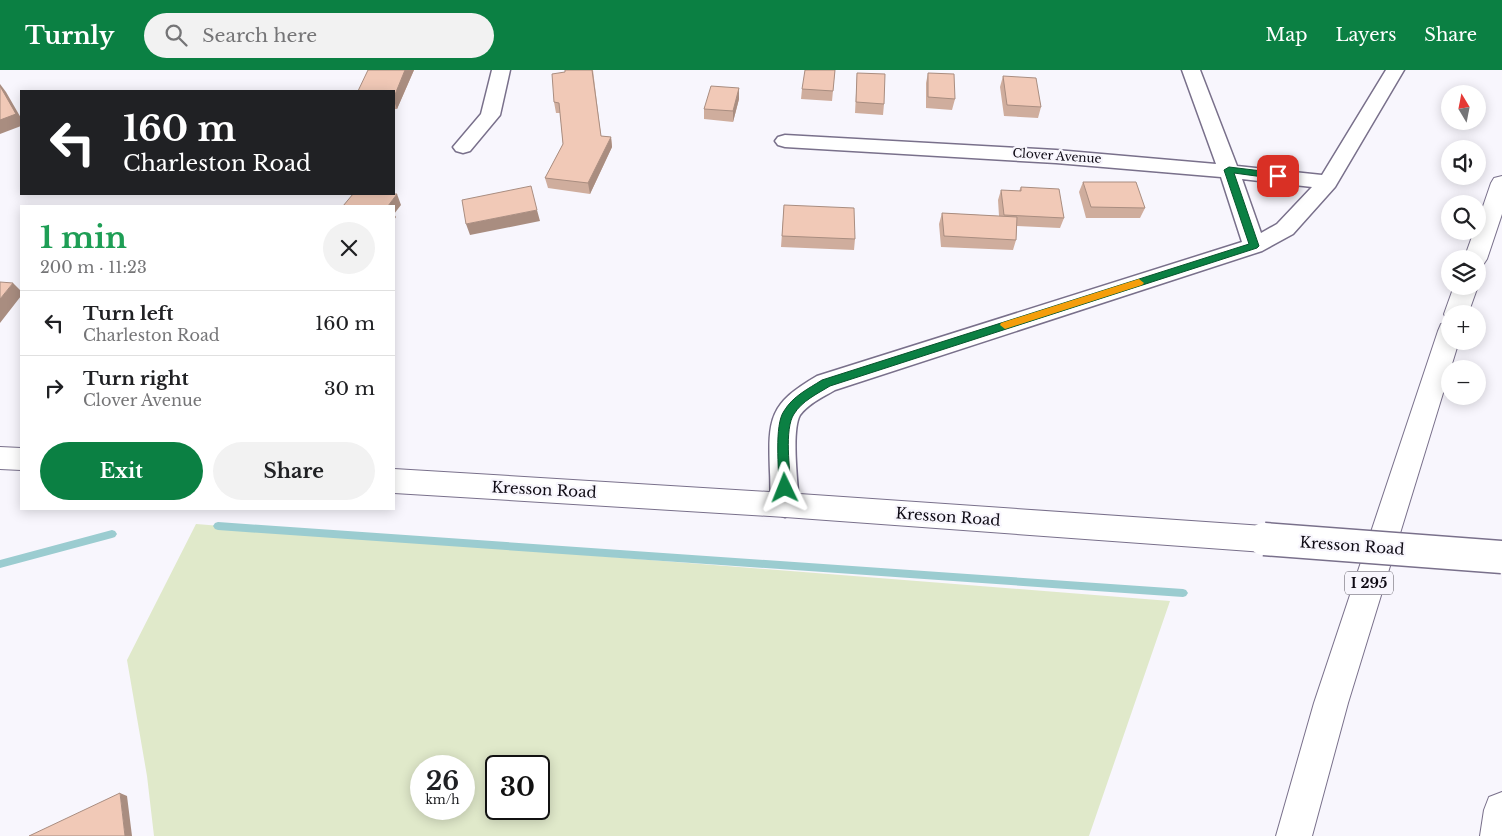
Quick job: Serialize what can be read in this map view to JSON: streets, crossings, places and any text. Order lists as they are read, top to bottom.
{
  "streets": {
    "main road": ["Kresson Road", "I 295"],
    "street": ["Clover Avenue"]
  },
  "north": "top",
  "page": {
    "header": "Turnly",
    "search": "Search here",
    "nav": ["Map", "Layers", "Share"],
    "map_buttons": ["+", "−"],
    "turn": ["160 m", "Charleston Road"],
    "heading": ["1 min", "200 m · 11:23"],
    "list": [
      {
        "name": "Turn left",
        "note": "Charleston Road",
        "value": "160 m"
      },
      {
        "name": "Turn right",
        "note": "Clover Avenue",
        "value": "30 m"
      }
    ],
    "buttons": ["Exit", "Share"],
    "speed": "26 km/h",
    "limit": "30"
  }
}
